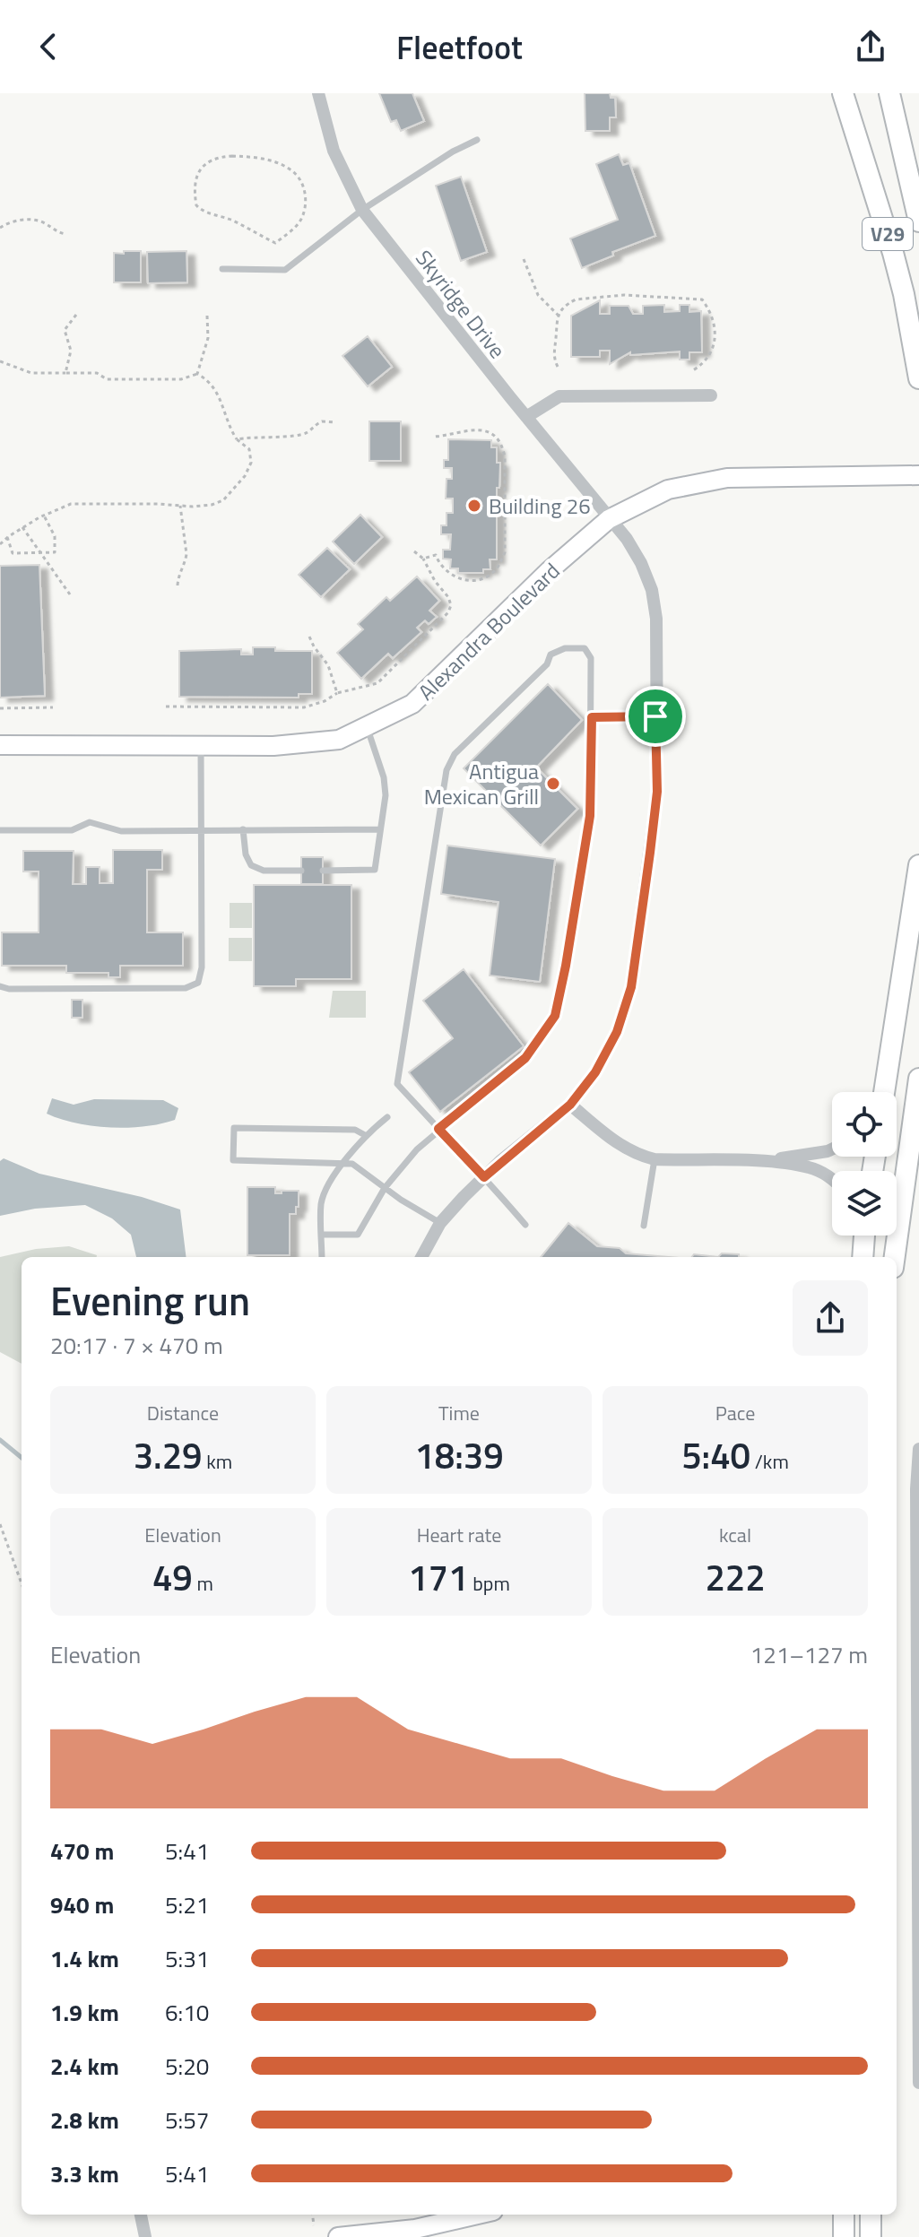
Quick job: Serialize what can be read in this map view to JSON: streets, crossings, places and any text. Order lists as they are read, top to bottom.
{
  "streets": {
    "main road": ["V29"],
    "street": ["Skyridge Drive", "Alexandra Boulevard"]
  },
  "crossings": [
    ["Skyridge Drive", "Alexandra Boulevard"]
  ],
  "places": ["Building 26", "Antigua Mexican Grill"],
  "page": {
    "header": "Fleetfoot",
    "heading": ["Evening run", "20:17 · 7 × 470 m"],
    "stats": [
      ["Distance", "3.29 km"],
      ["Time", "18:39"],
      ["Pace", "5:40 /km"],
      ["Elevation", "49 m"],
      ["Heart rate", "171 bpm"],
      ["kcal", "222"]
    ],
    "chart": ["Elevation", "121–127 m"],
    "list": [
      {
        "name": "470 m",
        "note": "5:41"
      },
      {
        "name": "940 m",
        "note": "5:21"
      },
      {
        "name": "1.4 km",
        "note": "5:31"
      },
      {
        "name": "1.9 km",
        "note": "6:10"
      },
      {
        "name": "2.4 km",
        "note": "5:20"
      },
      {
        "name": "2.8 km",
        "note": "5:57"
      },
      {
        "name": "3.3 km",
        "note": "5:41"
      }
    ]
  }
}
